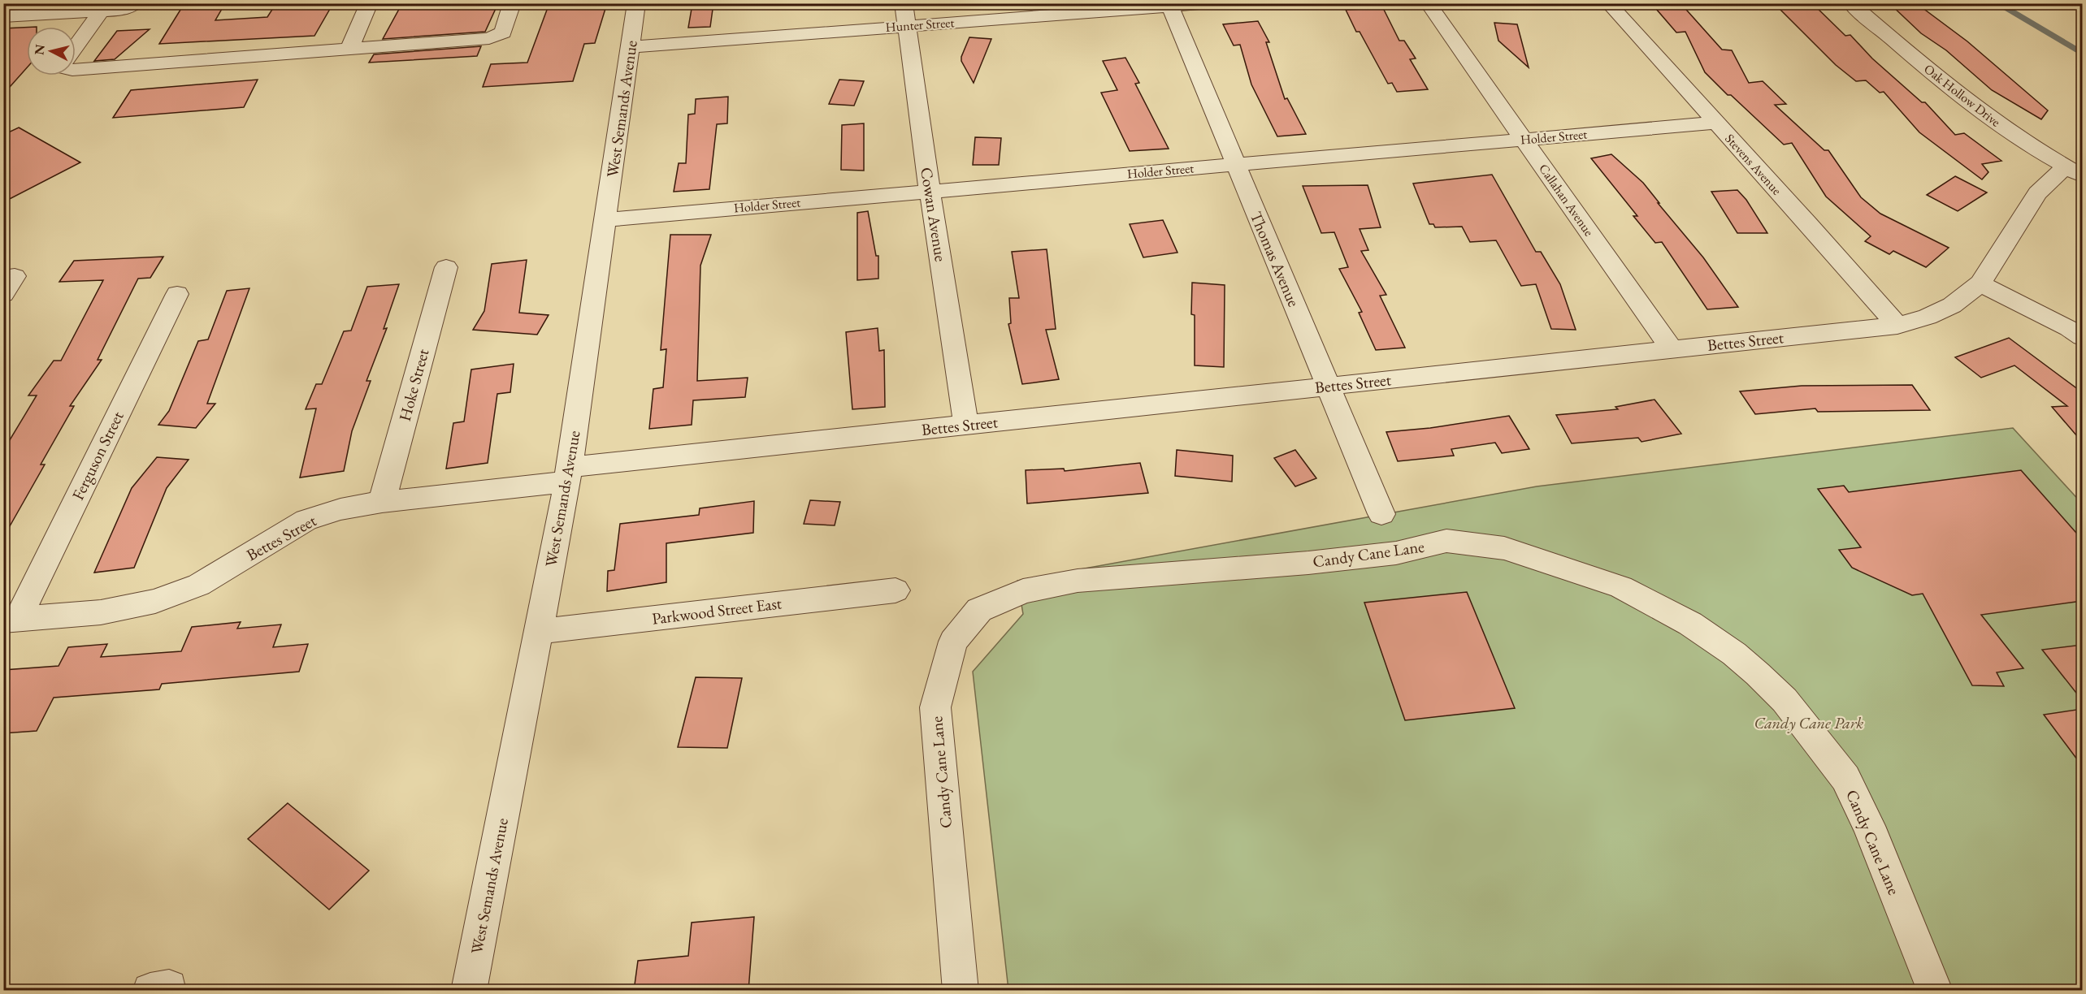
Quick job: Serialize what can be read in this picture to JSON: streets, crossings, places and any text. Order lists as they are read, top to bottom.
{
  "streets": {
    "street": [
      "Hunter Street",
      "Oak Hollow Drive",
      "West Semands Avenue",
      "Holder Street",
      "Stevens Avenue",
      "Callahan Avenue",
      "Cowan Avenue",
      "Thomas Avenue",
      "Bettes Street",
      "Hoke Street",
      "Ferguson Street",
      "Candy Cane Lane",
      "Parkwood Street East"
    ]
  },
  "crossings": [
    ["Hunter Street", "West Semands Avenue"],
    ["Hunter Street", "Cowan Avenue"],
    ["Hunter Street", "Thomas Avenue"],
    ["Oak Hollow Drive", "Bettes Street"],
    ["West Semands Avenue", "Holder Street"],
    ["West Semands Avenue", "Bettes Street"],
    ["West Semands Avenue", "Parkwood Street East"],
    ["Holder Street", "Stevens Avenue"],
    ["Holder Street", "Callahan Avenue"],
    ["Holder Street", "Cowan Avenue"],
    ["Holder Street", "Thomas Avenue"],
    ["Stevens Avenue", "Bettes Street"],
    ["Callahan Avenue", "Bettes Street"],
    ["Cowan Avenue", "Bettes Street"],
    ["Thomas Avenue", "Bettes Street"],
    ["Bettes Street", "Hoke Street"],
    ["Bettes Street", "Ferguson Street"]
  ],
  "parks": ["Candy Cane Park"],
  "north": "left"
}
